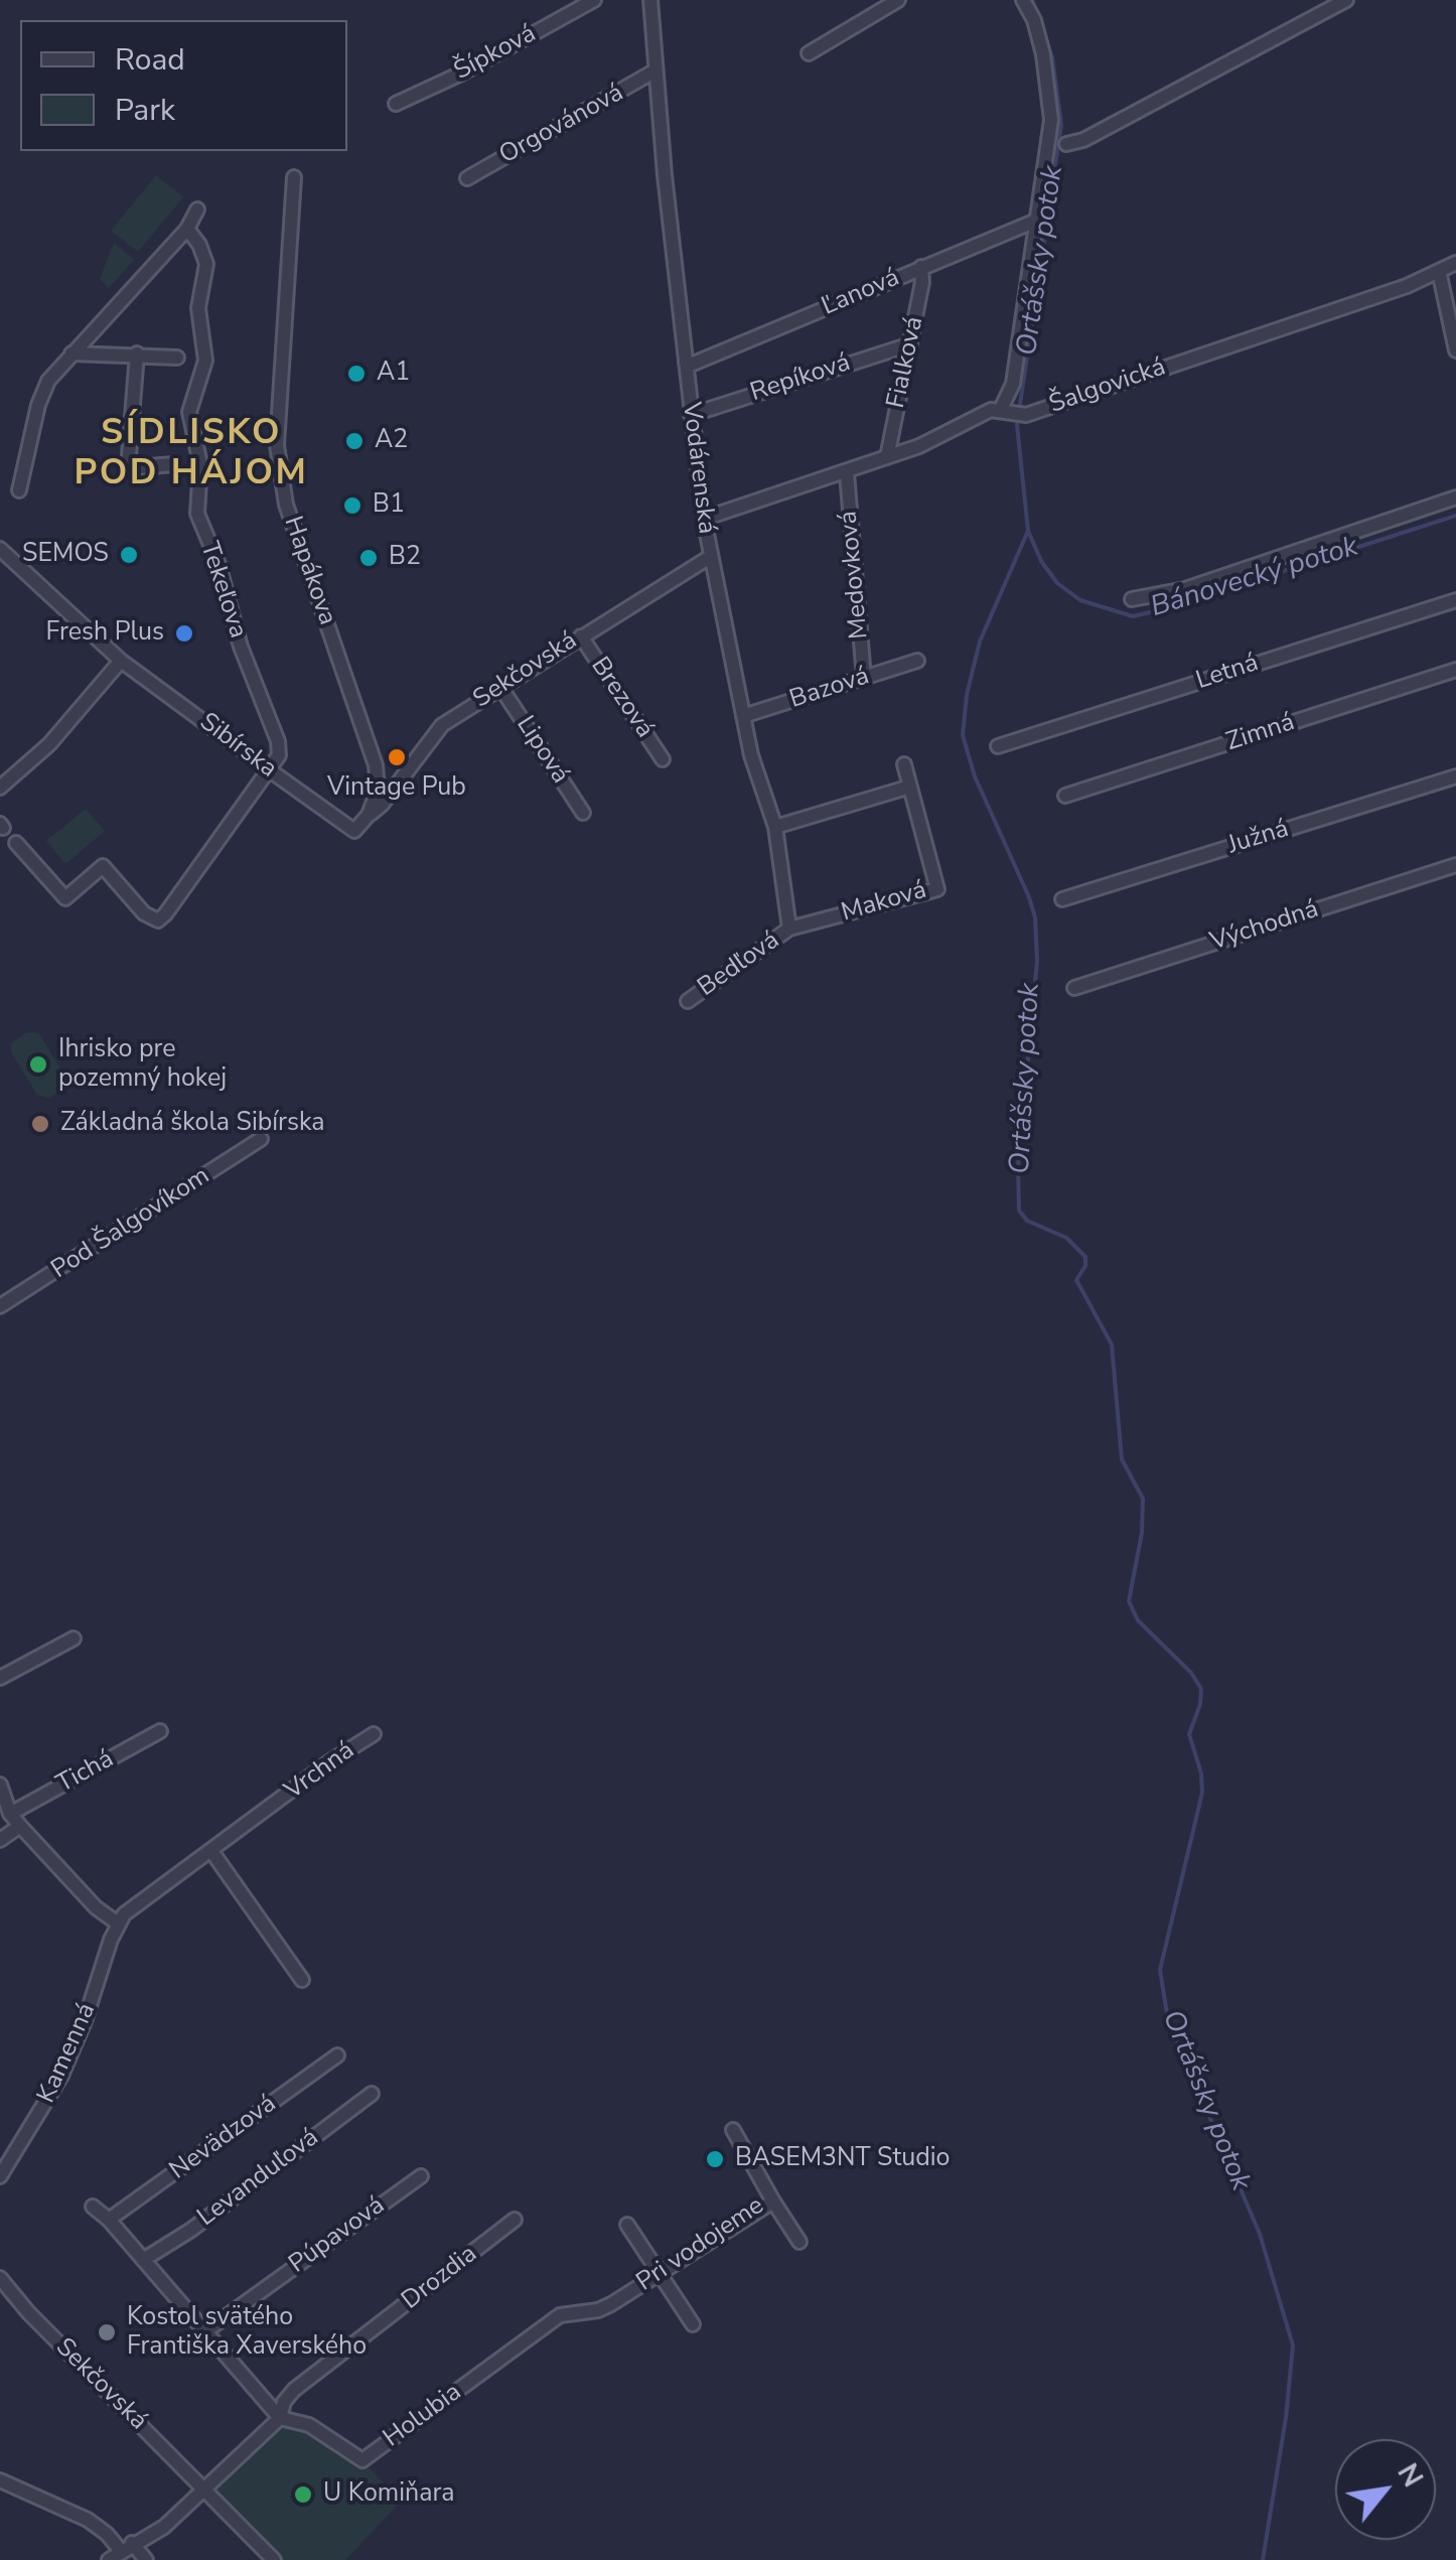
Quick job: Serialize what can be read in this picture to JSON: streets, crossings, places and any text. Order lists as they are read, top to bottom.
{
  "streets": {
    "street": [
      "Šípková",
      "Orgovánová",
      "Ľanová",
      "Fialková",
      "Repíková",
      "Šalgovická",
      "Vodárenská",
      "Hapákova",
      "Medovková",
      "Tekeľova",
      "Sekčovská",
      "Letná",
      "Bazová",
      "Brezová",
      "Zimná",
      "Sibírska",
      "Lipová",
      "Južná",
      "Maková",
      "Východná",
      "Bedľová",
      "Pod Šalgovíkom",
      "Vrchná",
      "Tichá",
      "Kamenná",
      "Nevädzová",
      "Levanduľová",
      "Púpavová",
      "Pri vodojeme",
      "Drozdia",
      "Holubia"
    ]
  },
  "crossings": [
    ["Orgovánová", "Vodárenská"],
    ["Ľanová", "Fialková"],
    ["Ľanová", "Vodárenská"],
    ["Fialková", "Repíková"],
    ["Fialková", "Šalgovická"],
    ["Repíková", "Vodárenská"],
    ["Šalgovická", "Vodárenská"],
    ["Šalgovická", "Medovková"],
    ["Vodárenská", "Sekčovská"],
    ["Vodárenská", "Bazová"],
    ["Vodárenská", "Maková"],
    ["Vodárenská", "Bedľová"],
    ["Hapákova", "Sekčovská"],
    ["Hapákova", "Sibírska"],
    ["Medovková", "Bazová"],
    ["Tekeľova", "Sibírska"],
    ["Sekčovská", "Brezová"],
    ["Sekčovská", "Sibírska"],
    ["Sekčovská", "Lipová"],
    ["Maková", "Bedľová"],
    ["Vrchná", "Kamenná"],
    ["Pri vodojeme", "Holubia"],
    ["Drozdia", "Holubia"]
  ],
  "districts": ["SÍDLISKO POD HÁJOM"],
  "water": ["Ortášsky potok", "Bánovecký potok"],
  "places": [
    "A1",
    "A2",
    "B1",
    "SEMOS",
    "B2",
    "Fresh Plus",
    "Vintage Pub",
    "Ihrisko pre pozemný hokej",
    "Základná škola Sibírska",
    "BASEM3NT Studio",
    "Kostol svätého Františka Xaverského",
    "U Komiňara"
  ],
  "legend": ["Road", "Park"],
  "north": "top right"
}
